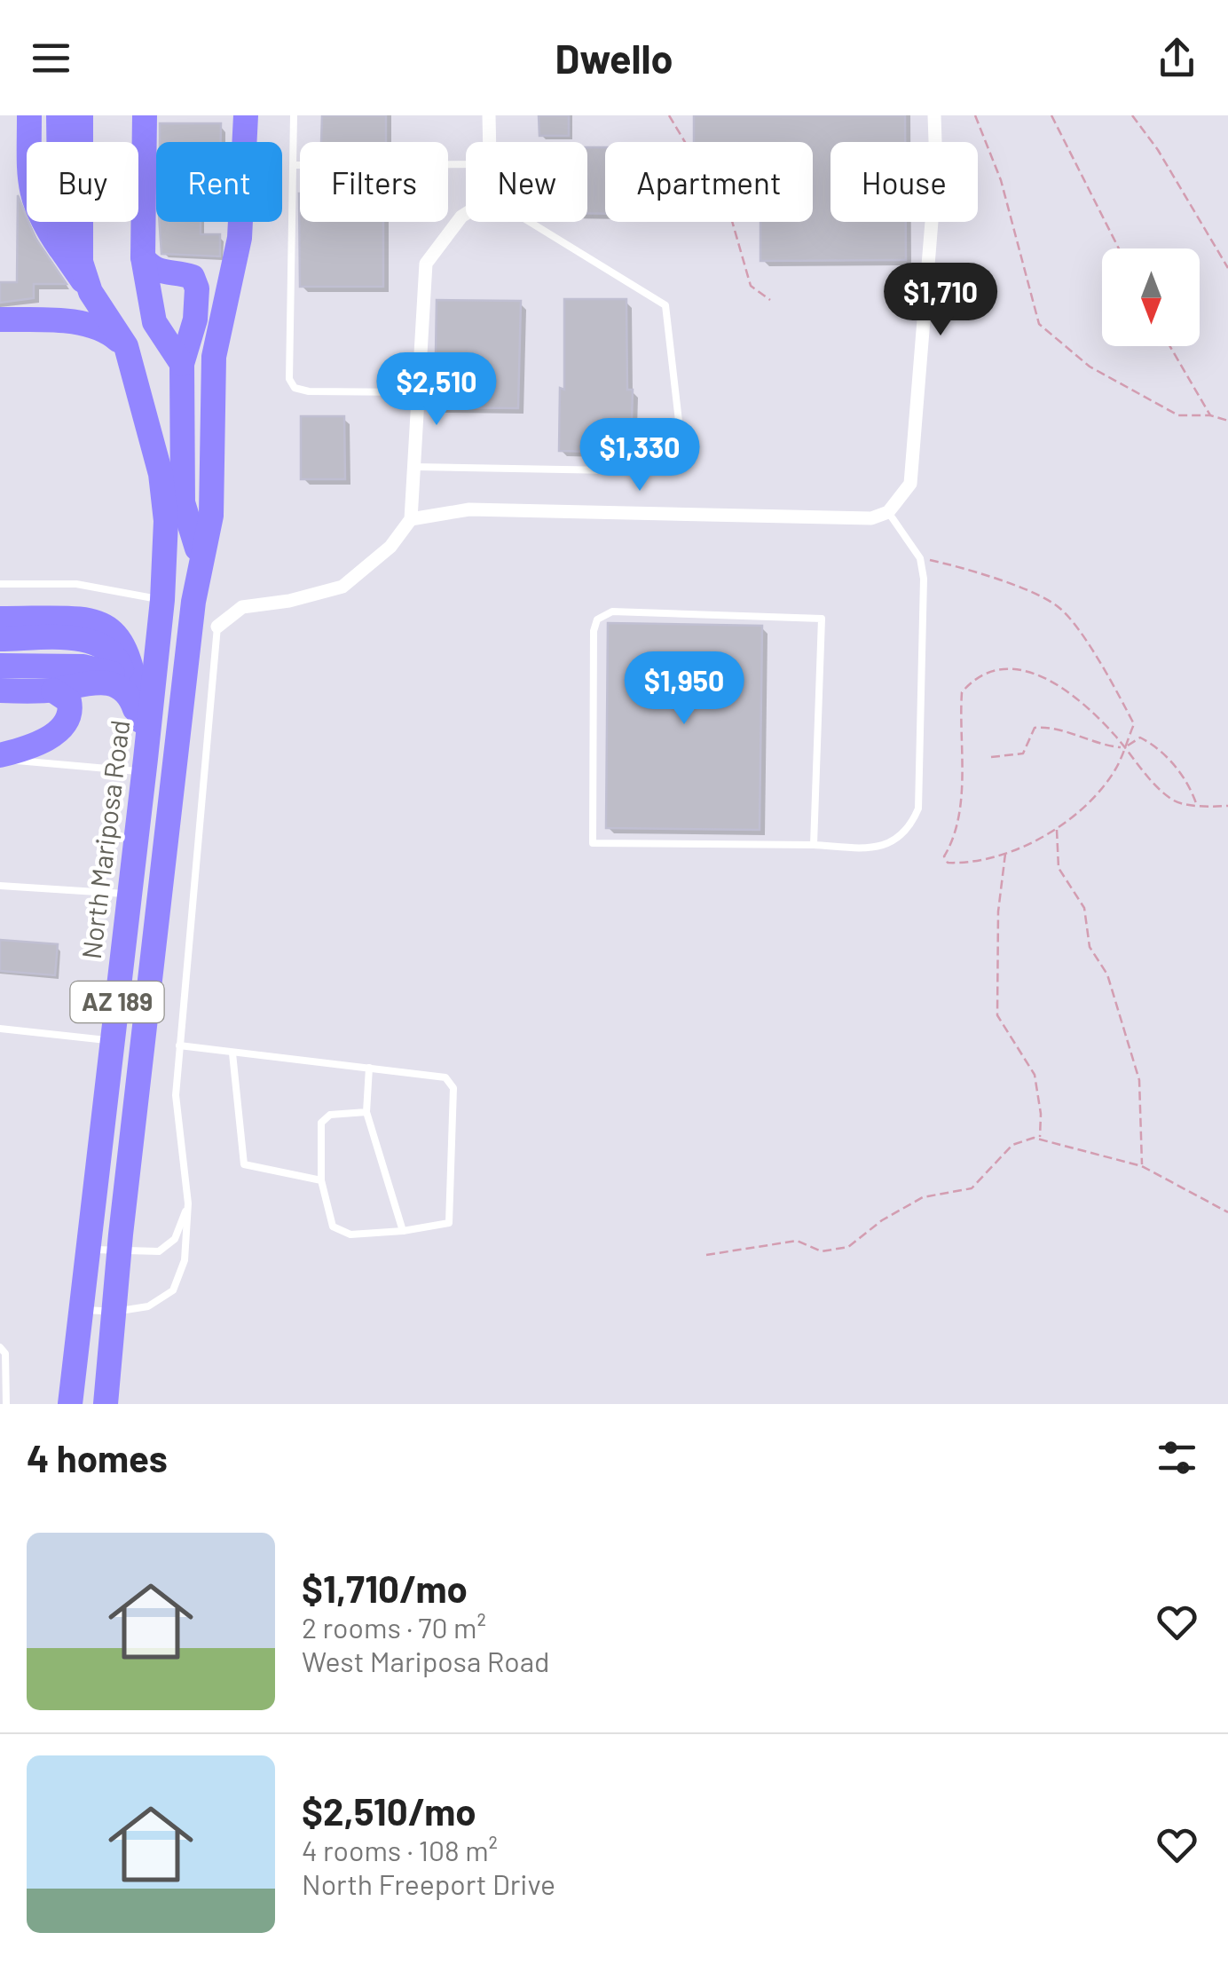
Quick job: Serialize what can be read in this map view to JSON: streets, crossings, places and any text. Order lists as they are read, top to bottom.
{
  "streets": {
    "highway": ["North Mariposa Road", "AZ 189"]
  },
  "crossings": [
    ["North Mariposa Road", "AZ 189"]
  ],
  "north": "bottom",
  "page": {
    "header": "Dwello",
    "chip": [
      "Buy",
      "Rent",
      "Filters",
      "New",
      "Apartment",
      "House"
    ],
    "price": [
      "$1,710",
      "$2,510",
      "$1,330",
      "$1,950"
    ],
    "heading": "4 homes",
    "list": [
      {
        "name": "$1,710/mo",
        "note": "2 rooms · 70 m² · West Mariposa Road"
      },
      {
        "name": "$2,510/mo",
        "note": "4 rooms · 108 m² · North Freeport Drive"
      }
    ]
  }
}
